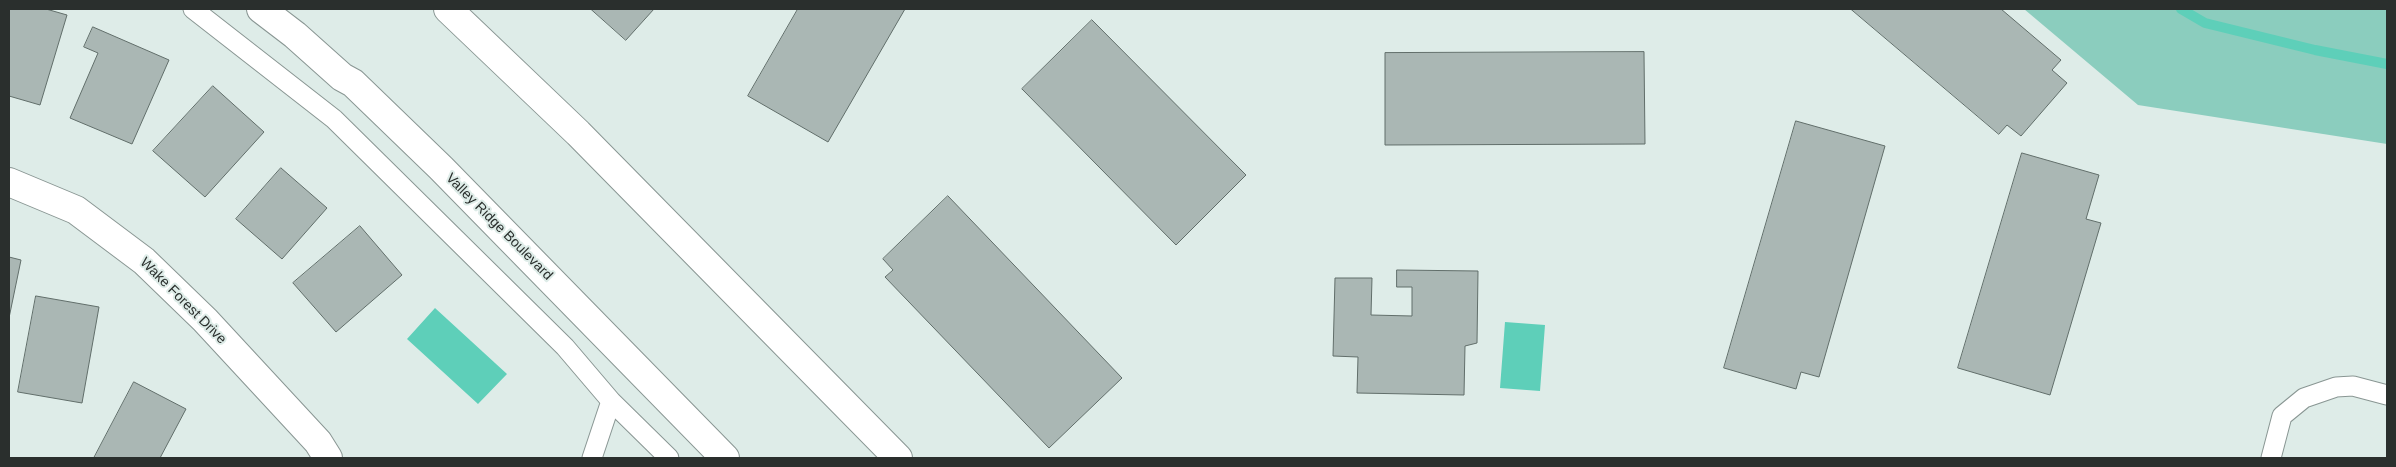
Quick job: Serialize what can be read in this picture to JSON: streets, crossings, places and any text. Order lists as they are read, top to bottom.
{
  "streets": {
    "main road": ["Valley Ridge Boulevard", "Wake Forest Drive"]
  }
}
